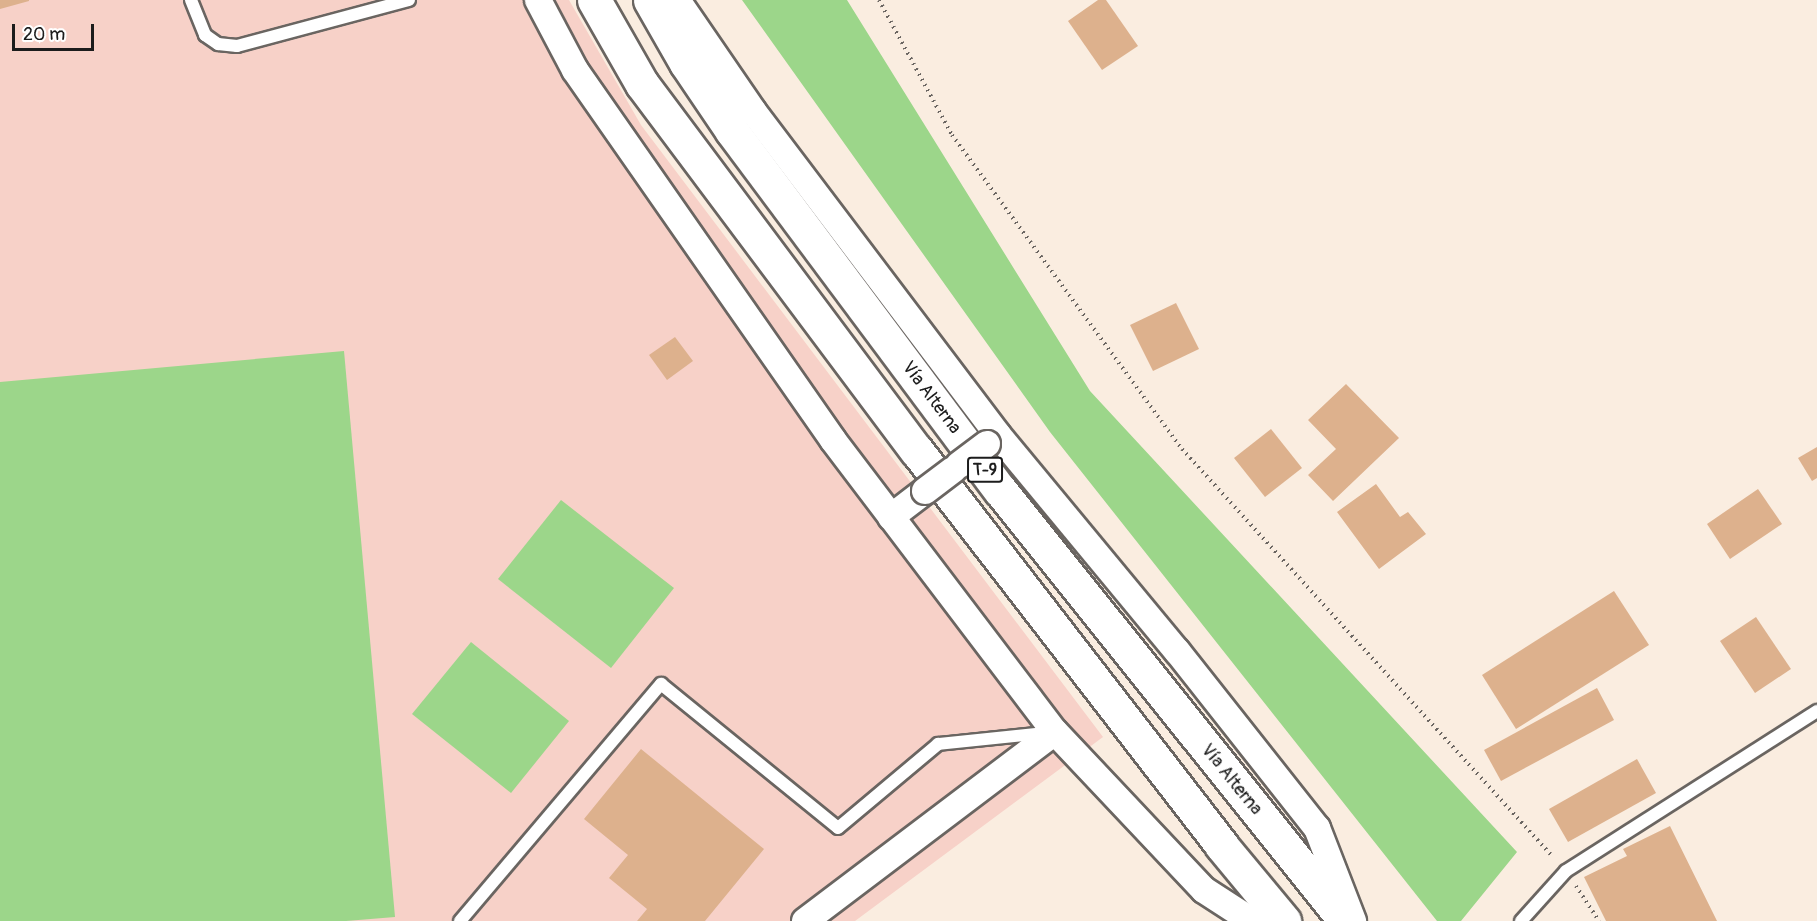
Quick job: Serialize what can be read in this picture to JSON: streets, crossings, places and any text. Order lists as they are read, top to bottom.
{
  "streets": {
    "highway": ["Vía Alterna", "T-9"]
  },
  "scale_bar": "20 m"
}
